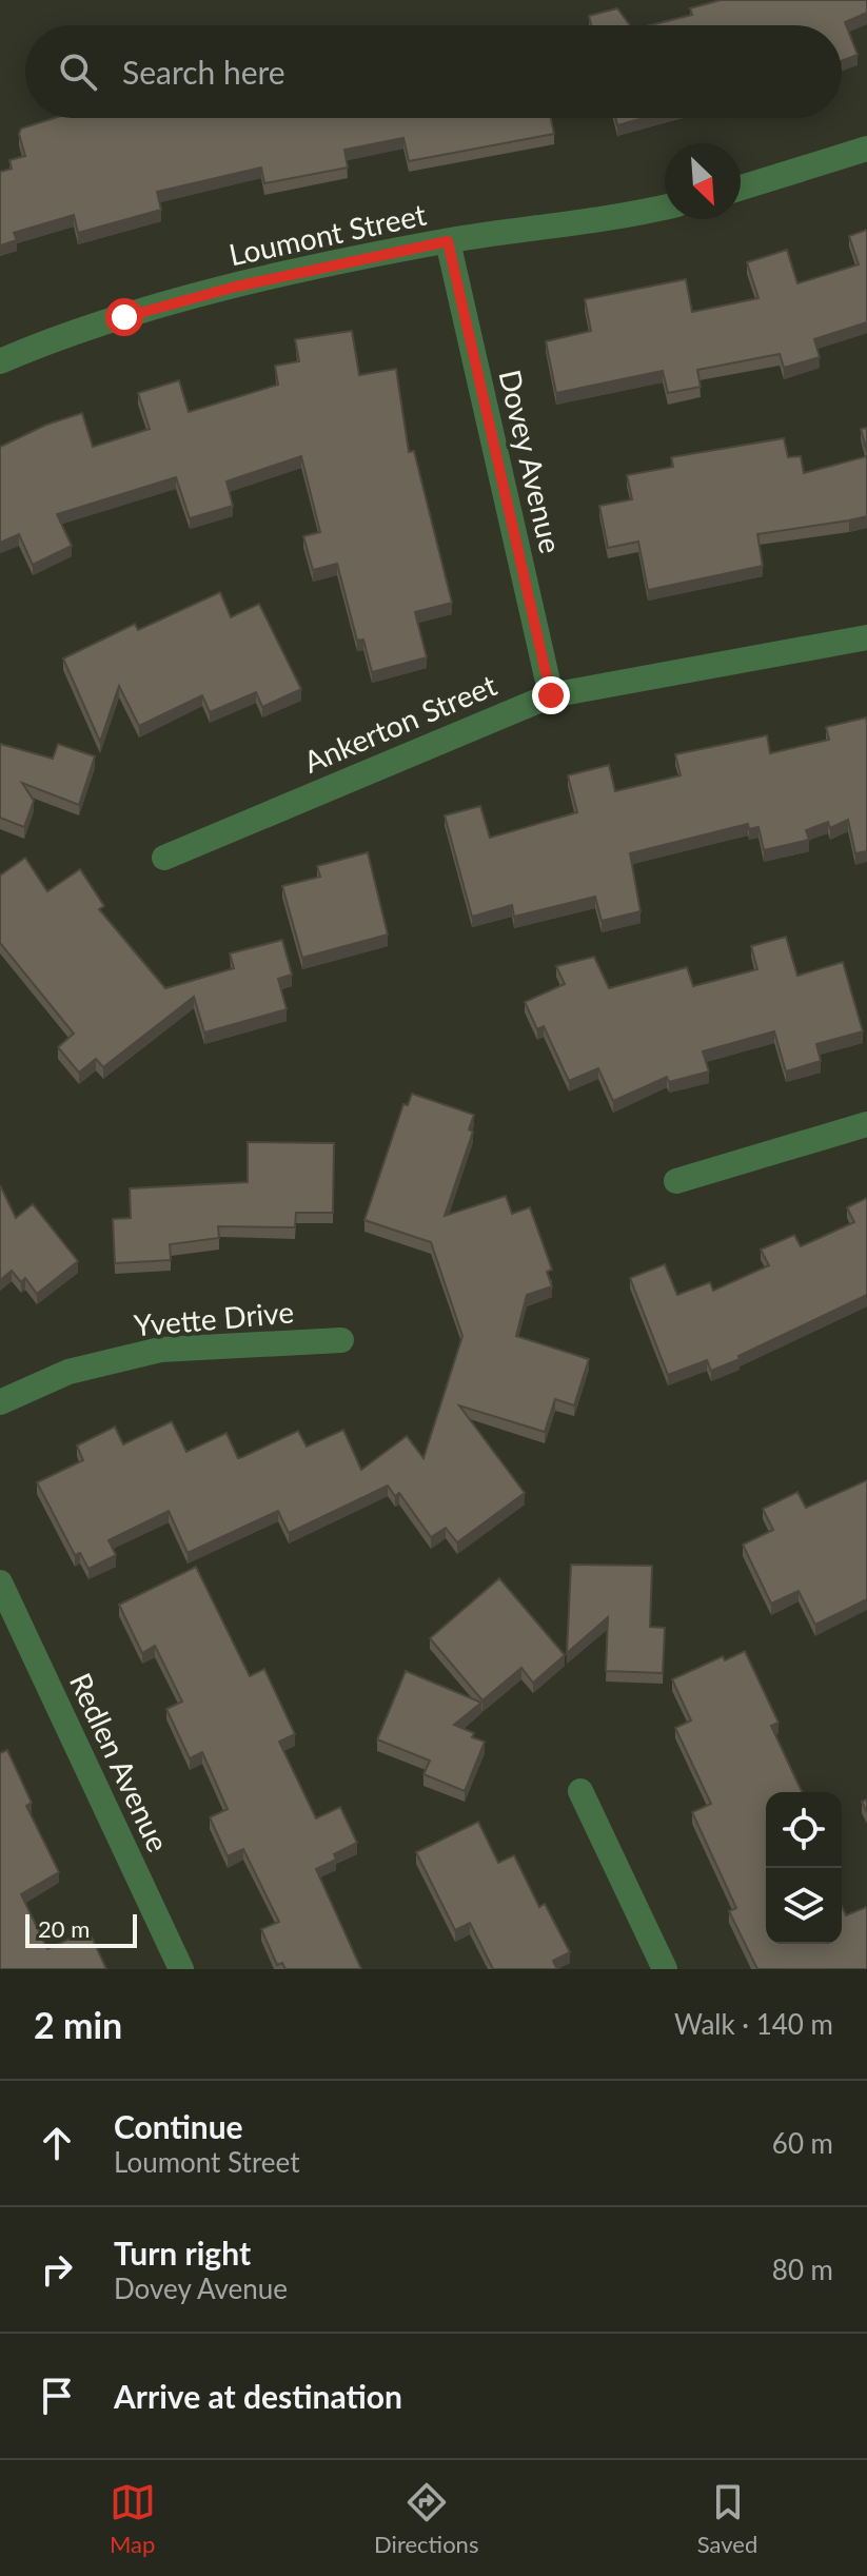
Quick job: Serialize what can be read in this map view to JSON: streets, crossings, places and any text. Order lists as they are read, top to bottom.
{
  "streets": {
    "street": [
      "Loumont Street",
      "Dovey Avenue",
      "Ankerton Street",
      "Yvette Drive",
      "Redlen Avenue"
    ]
  },
  "crossings": [
    ["Loumont Street", "Dovey Avenue"],
    ["Dovey Avenue", "Ankerton Street"]
  ],
  "scale_bar": "20 m",
  "north": "bottom right",
  "page": {
    "search": "Search here",
    "scale": "20 m",
    "heading": ["2 min", "Walk · 140 m"],
    "list": [
      ["Continue", "Loumont Street", "60 m"],
      ["Turn right", "Dovey Avenue", "80 m"],
      "Arrive at destination"
    ],
    "nav": ["Map", "Directions", "Saved"]
  }
}
